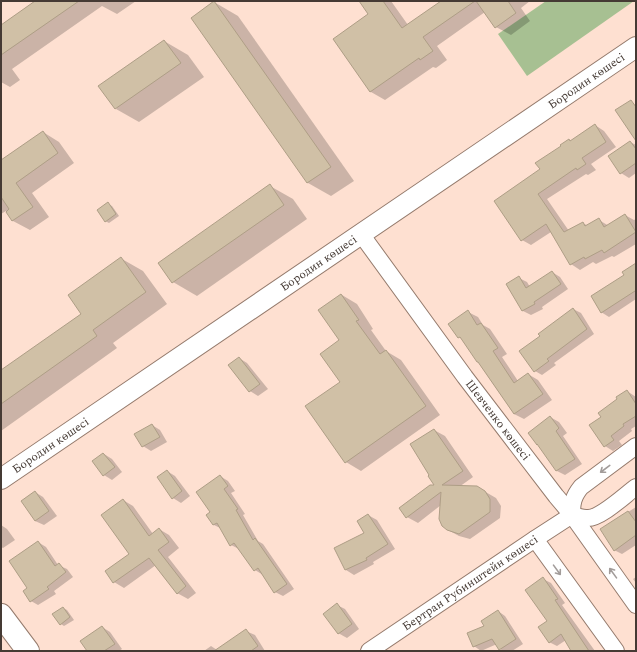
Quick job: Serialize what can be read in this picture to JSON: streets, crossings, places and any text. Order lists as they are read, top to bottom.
{
  "streets": {
    "street": ["Бородин көшесі", "Шевченко көшесі", "Бертран Рубинштейн көшесі"]
  },
  "crossings": [
    ["Бородин көшесі", "Шевченко көшесі"],
    ["Шевченко көшесі", "Бертран Рубинштейн көшесі"]
  ]
}
